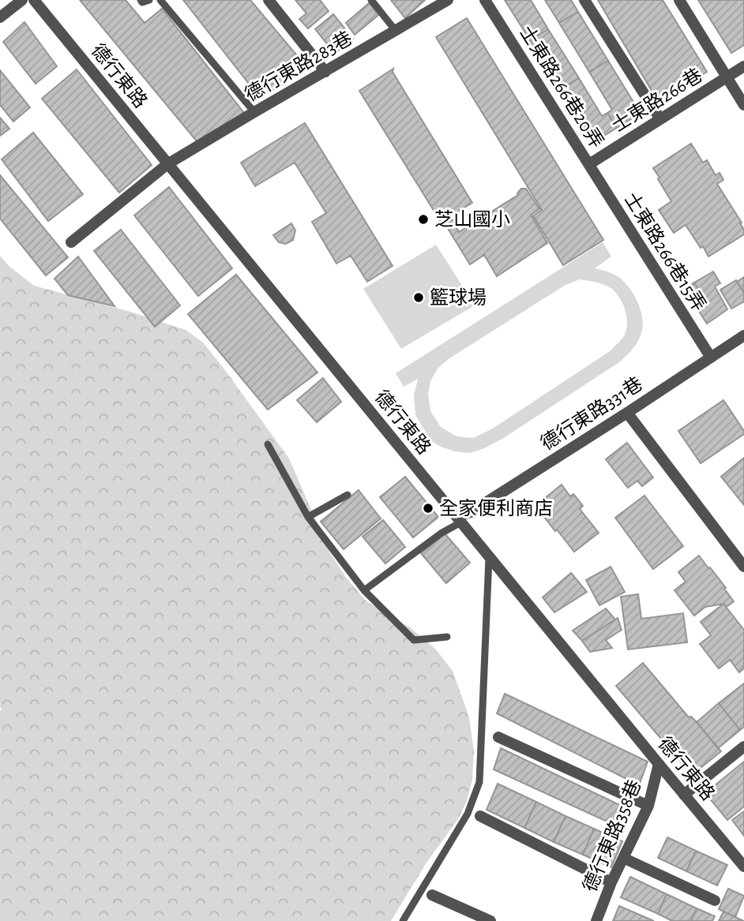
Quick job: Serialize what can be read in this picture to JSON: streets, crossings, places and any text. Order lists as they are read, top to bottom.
{
  "streets": {
    "street": [
      "德行東路283巷",
      "德行東路",
      "士東路266巷20弄",
      "士東路266巷",
      "士東路266巷15弄",
      "德行東路331巷",
      "德行東路358巷"
    ]
  },
  "crossings": [
    ["德行東路283巷", "德行東路"],
    ["德行東路", "德行東路331巷"],
    ["德行東路", "德行東路358巷"],
    ["士東路266巷20弄", "士東路266巷"],
    ["士東路266巷20弄", "士東路266巷15弄"],
    ["士東路266巷", "士東路266巷15弄"],
    ["士東路266巷15弄", "德行東路331巷"]
  ],
  "places": ["芝山國小", "籃球場", "全家便利商店"]
}
